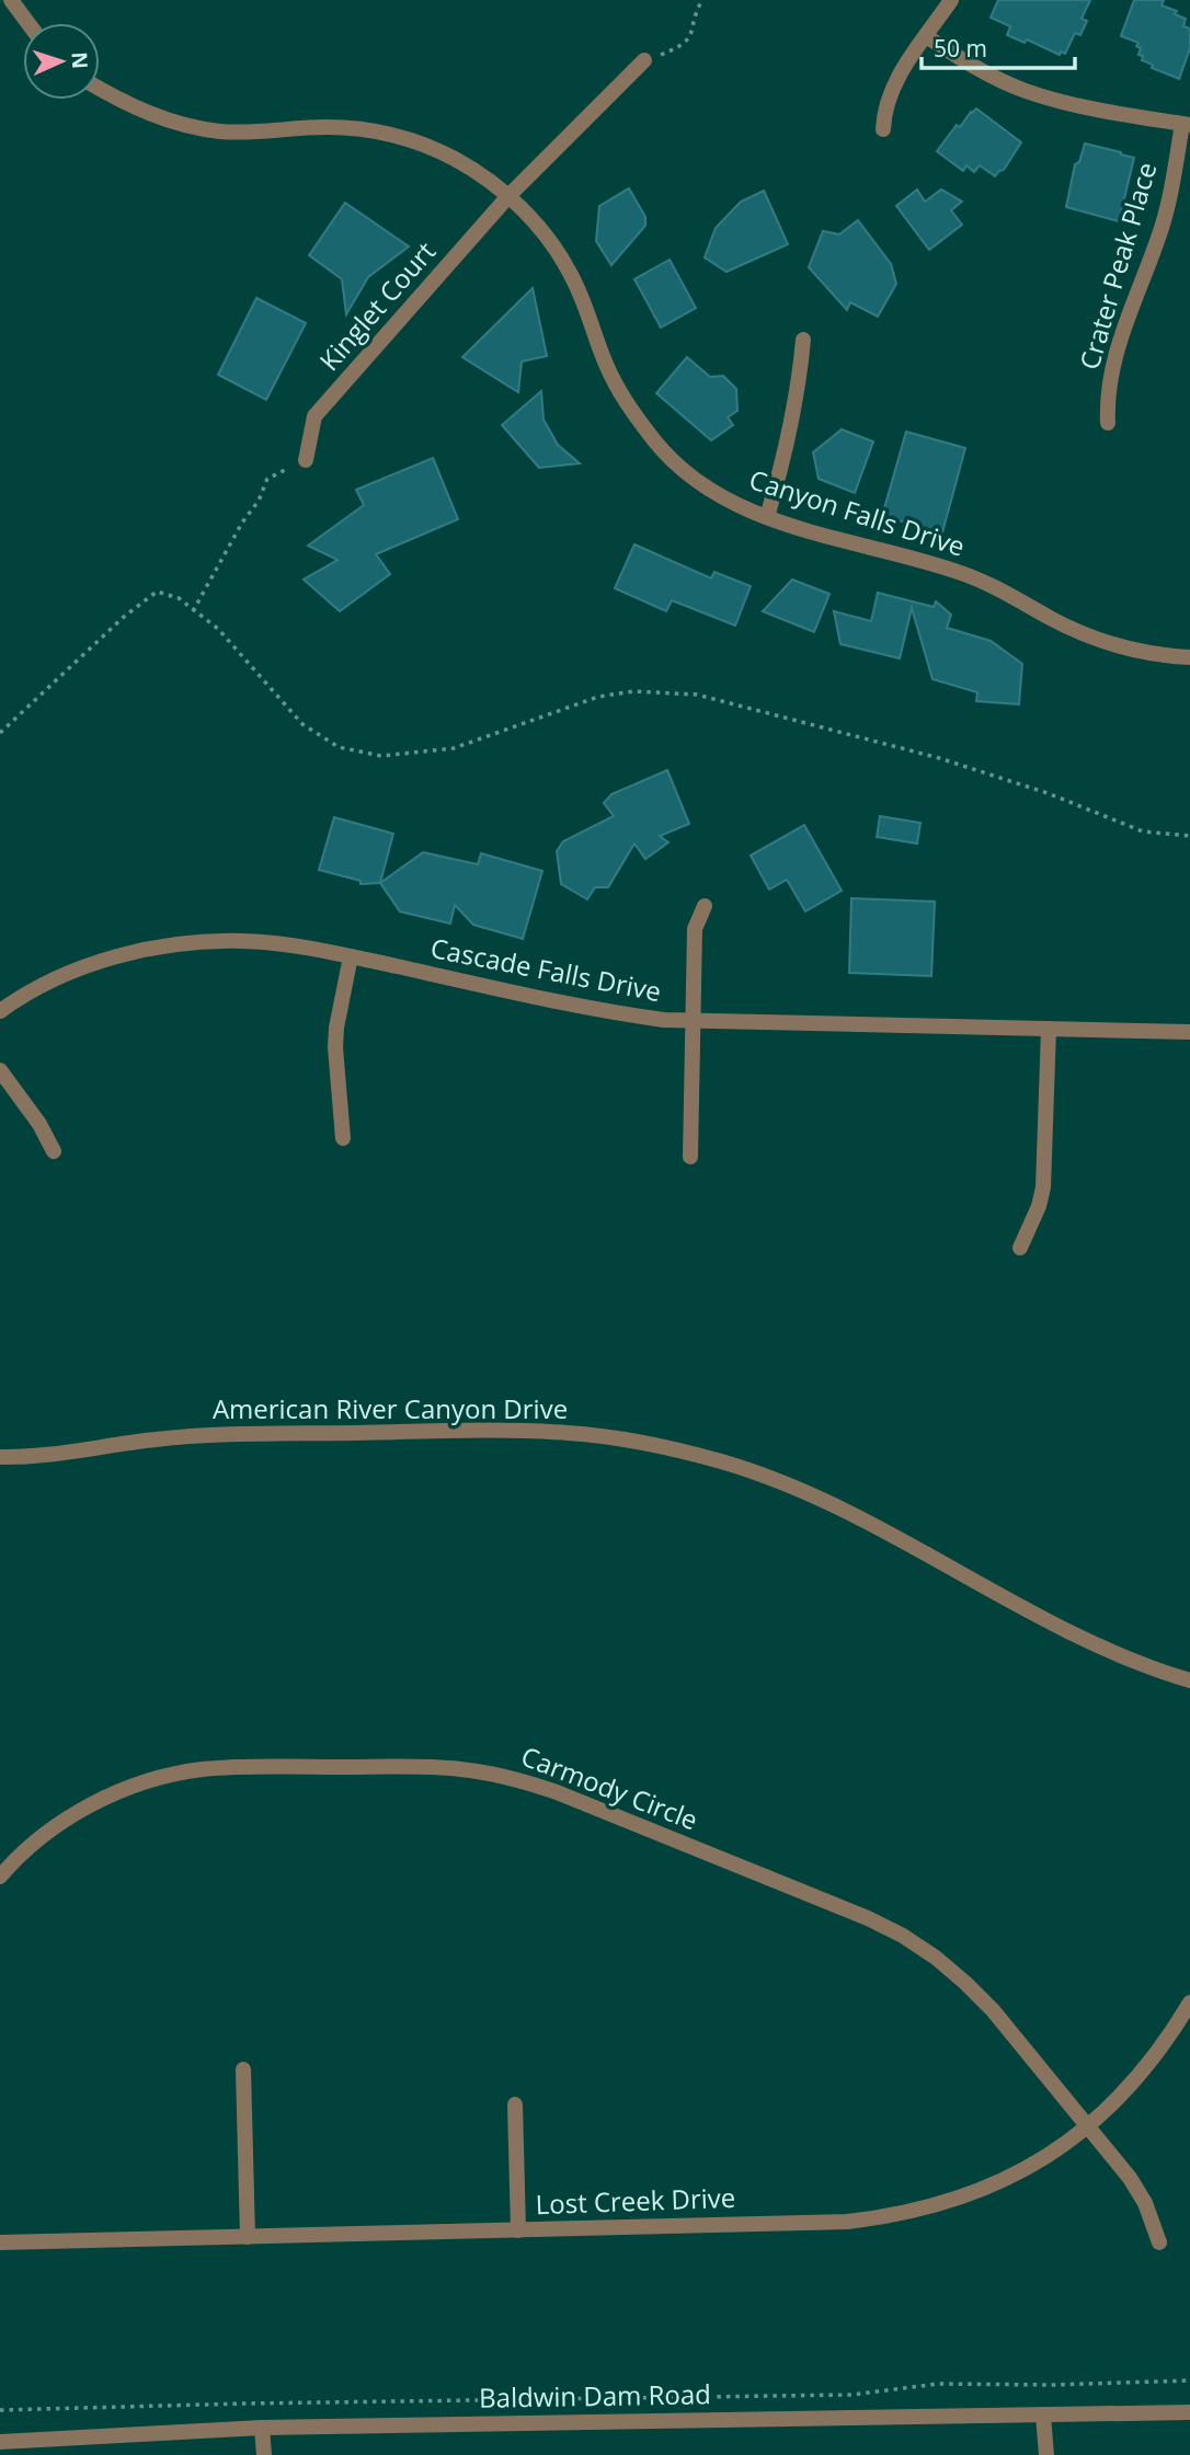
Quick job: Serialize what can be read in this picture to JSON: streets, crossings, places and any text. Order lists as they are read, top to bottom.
{
  "streets": {
    "street": [
      "Crater Peak Place",
      "Kinglet Court",
      "Canyon Falls Drive",
      "Cascade Falls Drive",
      "American River Canyon Drive",
      "Carmody Circle",
      "Lost Creek Drive",
      "Baldwin Dam Road"
    ]
  },
  "crossings": [
    ["Kinglet Court", "Canyon Falls Drive"],
    ["Carmody Circle", "Lost Creek Drive"]
  ],
  "scale_bar": "50 m",
  "north": "right"
}
